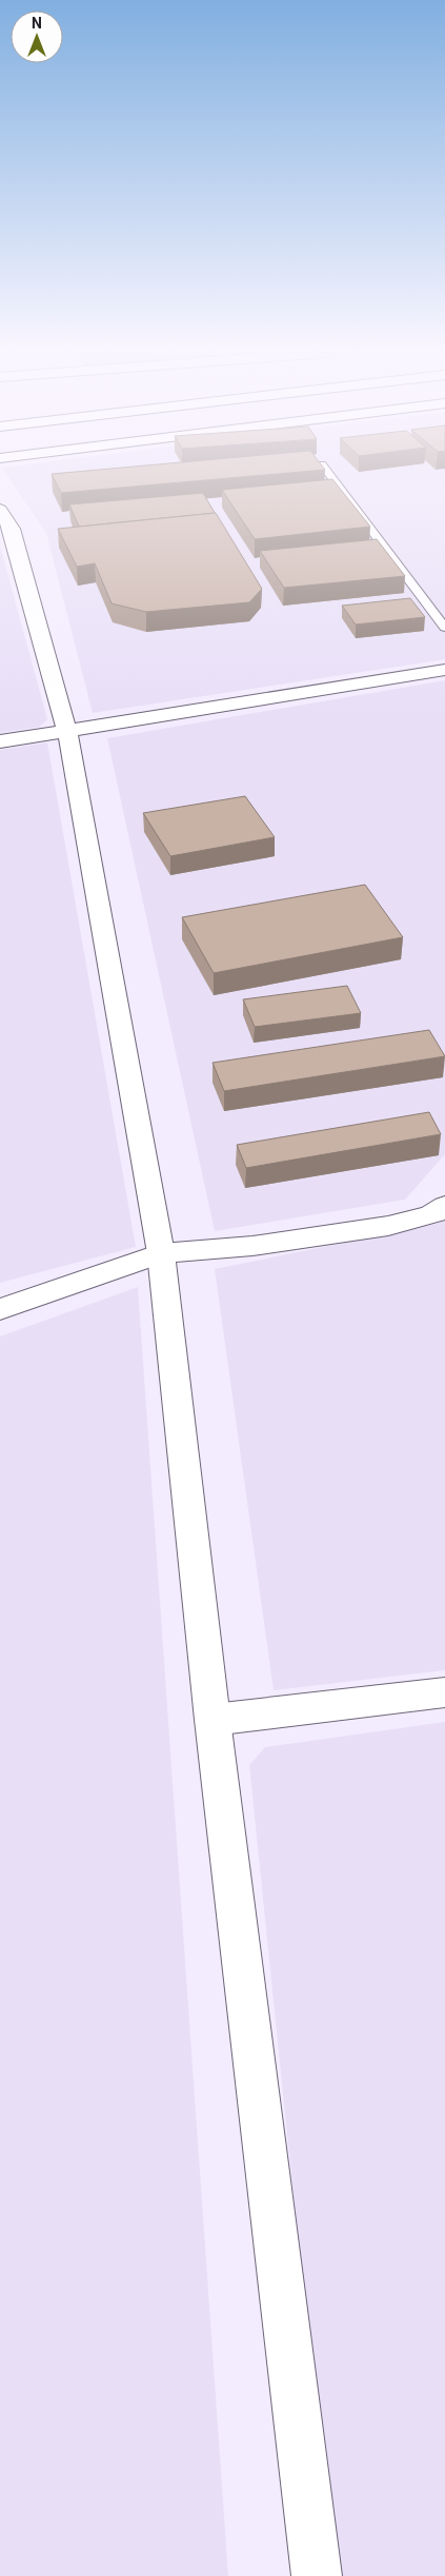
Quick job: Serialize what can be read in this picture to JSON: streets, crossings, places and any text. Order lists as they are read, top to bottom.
{
  "north": "top"
}
